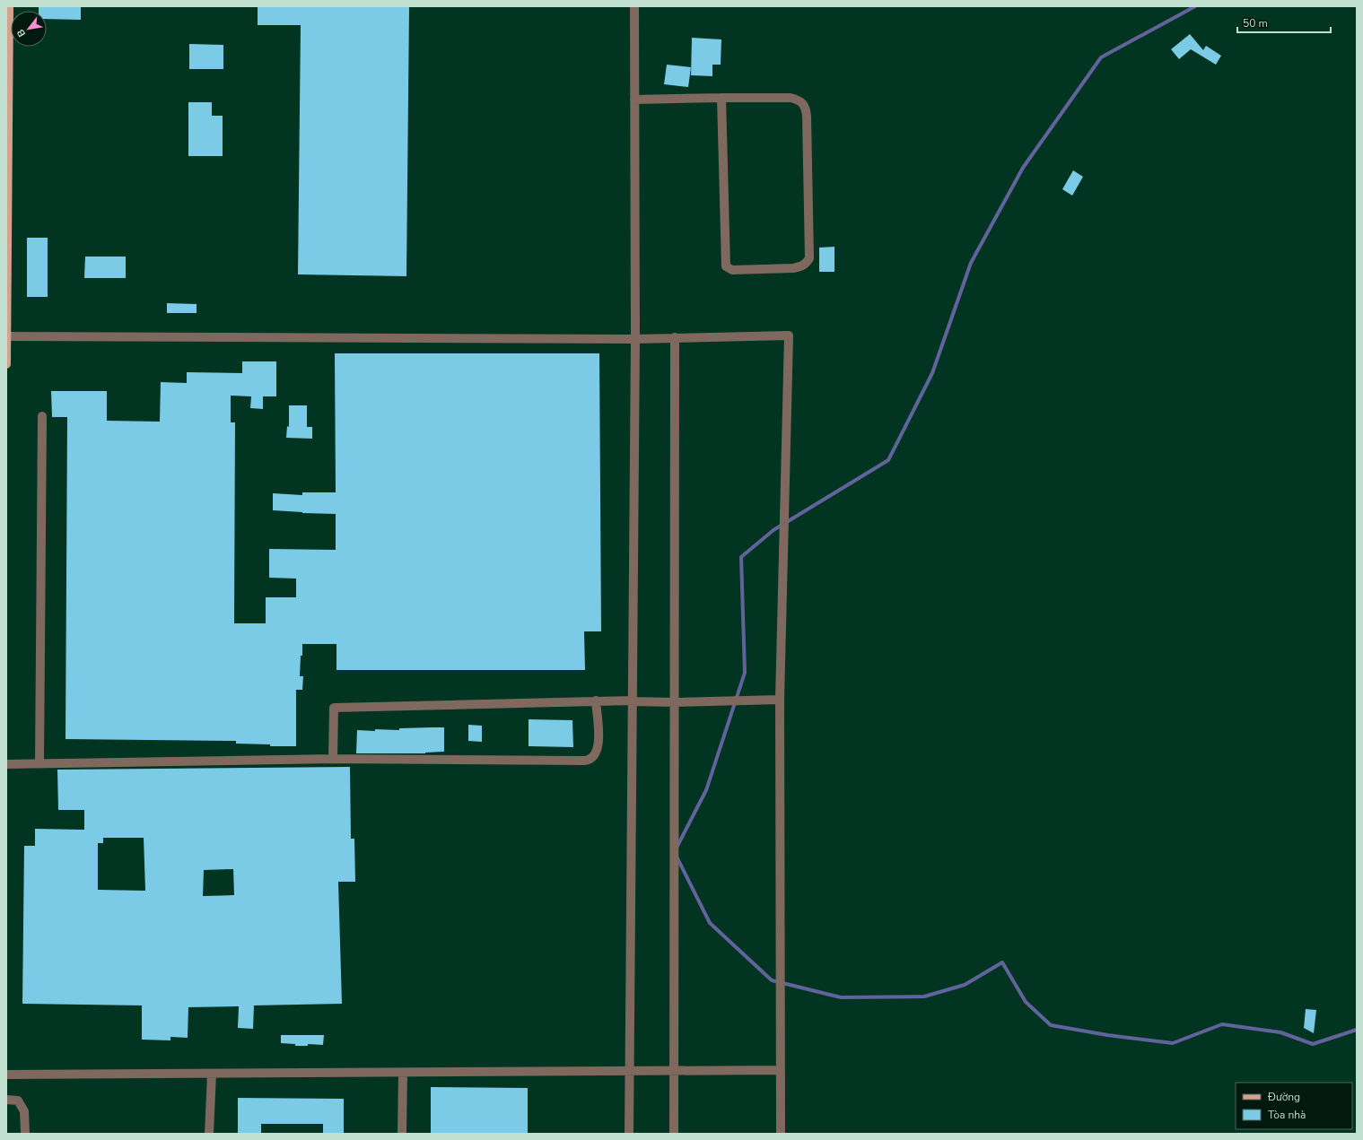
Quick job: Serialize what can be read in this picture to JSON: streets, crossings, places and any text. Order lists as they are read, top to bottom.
{
  "legend": ["Đường", "Tòa nhà"],
  "scale_bar": "50 m",
  "north": "bottom left"
}
